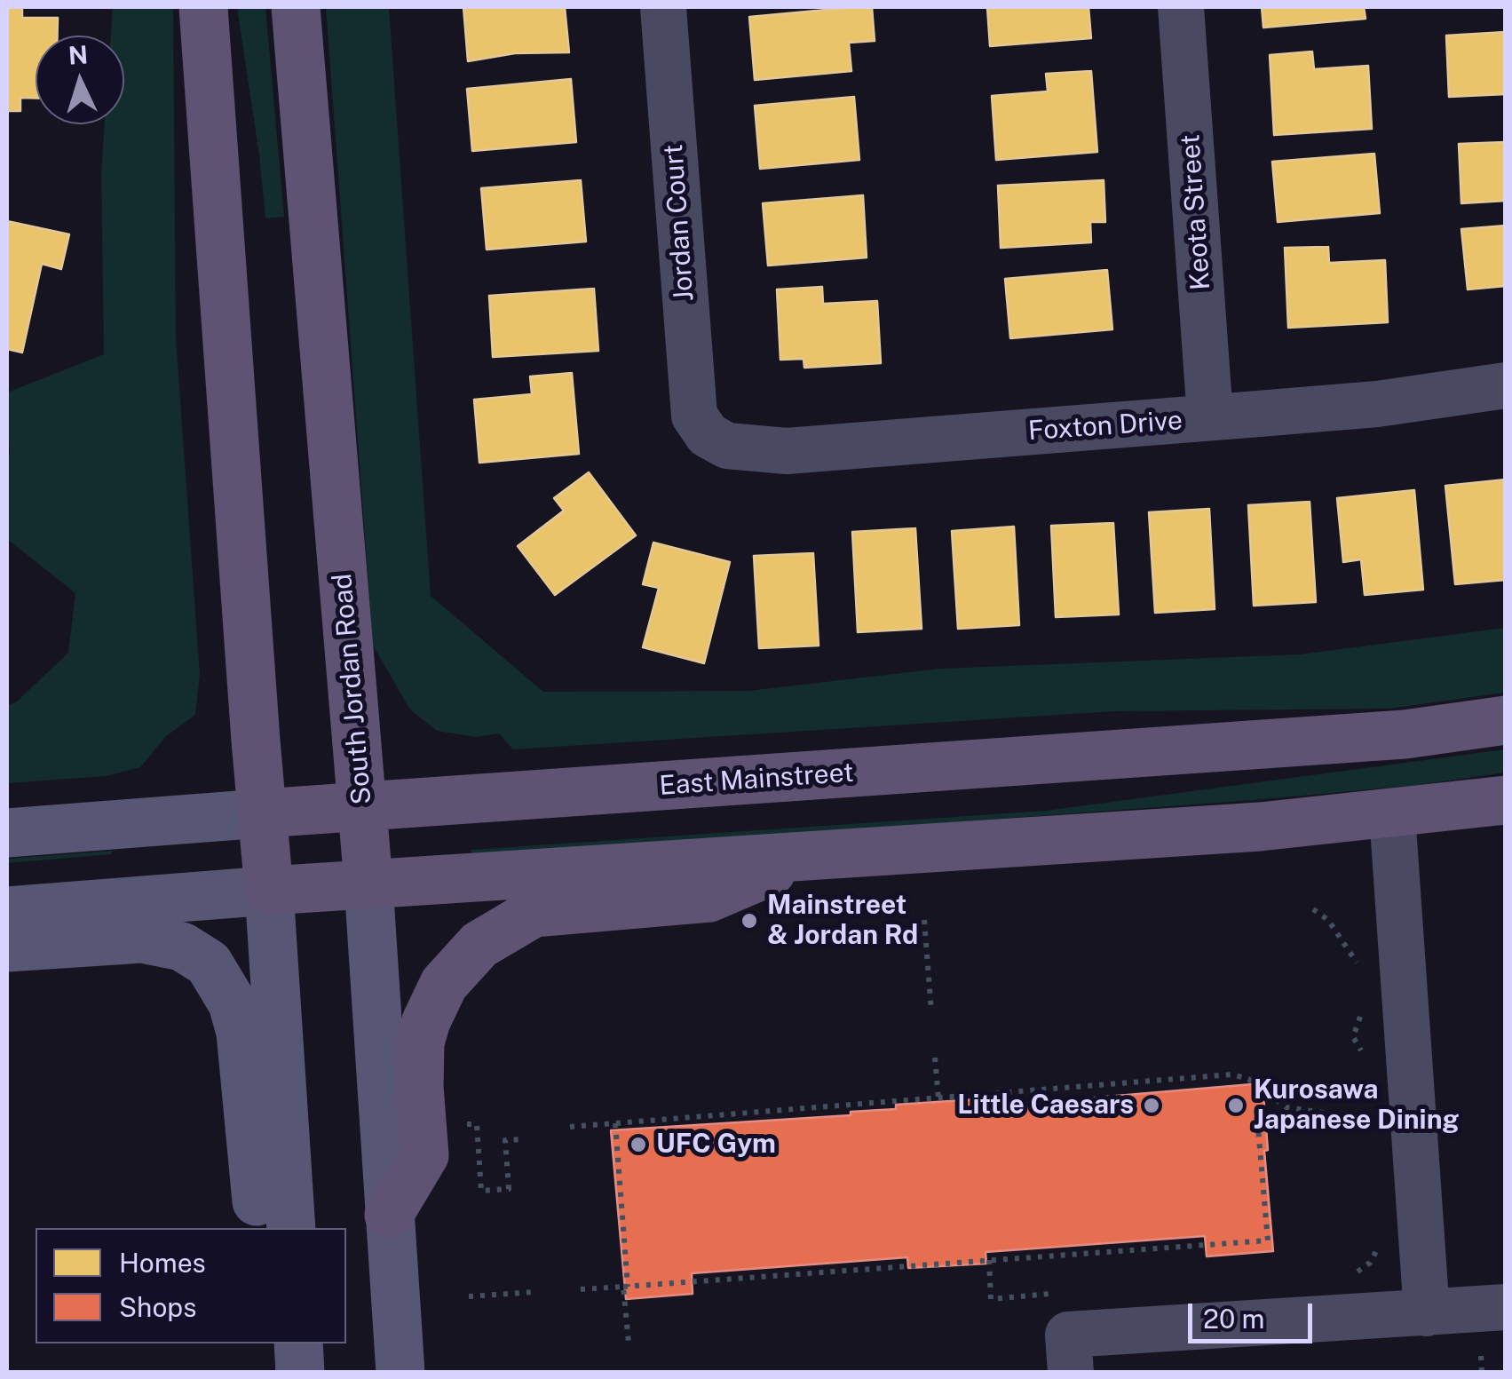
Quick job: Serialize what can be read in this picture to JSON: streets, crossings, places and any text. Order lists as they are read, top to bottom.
{
  "streets": {
    "main road": ["South Jordan Road", "East Mainstreet"],
    "street": ["Keota Street", "Jordan Court", "Foxton Drive"]
  },
  "crossings": [
    ["Keota Street", "Foxton Drive"],
    ["Jordan Court", "Foxton Drive"],
    ["South Jordan Road", "East Mainstreet"]
  ],
  "places": [
    "Mainstreet & Jordan Rd",
    "Little Caesars",
    "Kurosawa Japanese Dining",
    "UFC Gym"
  ],
  "legend": ["Homes", "Shops"],
  "scale_bar": "20 m",
  "north": "top"
}
